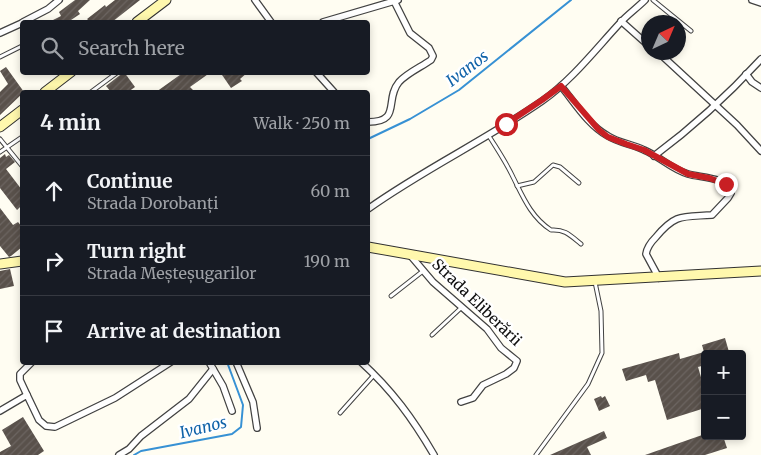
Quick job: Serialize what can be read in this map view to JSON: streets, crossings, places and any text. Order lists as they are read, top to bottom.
{
  "streets": {
    "street": ["Strada Eliberării"]
  },
  "water": ["Ivanos"],
  "north": "top right",
  "page": {
    "search": "Search here",
    "heading": ["4 min", "Walk · 250 m"],
    "list": [
      ["Continue", "Strada Dorobanți", "60 m"],
      ["Turn right", "Strada Meșteșugarilor", "190 m"],
      "Arrive at destination"
    ],
    "map_buttons": ["+", "−"]
  }
}
